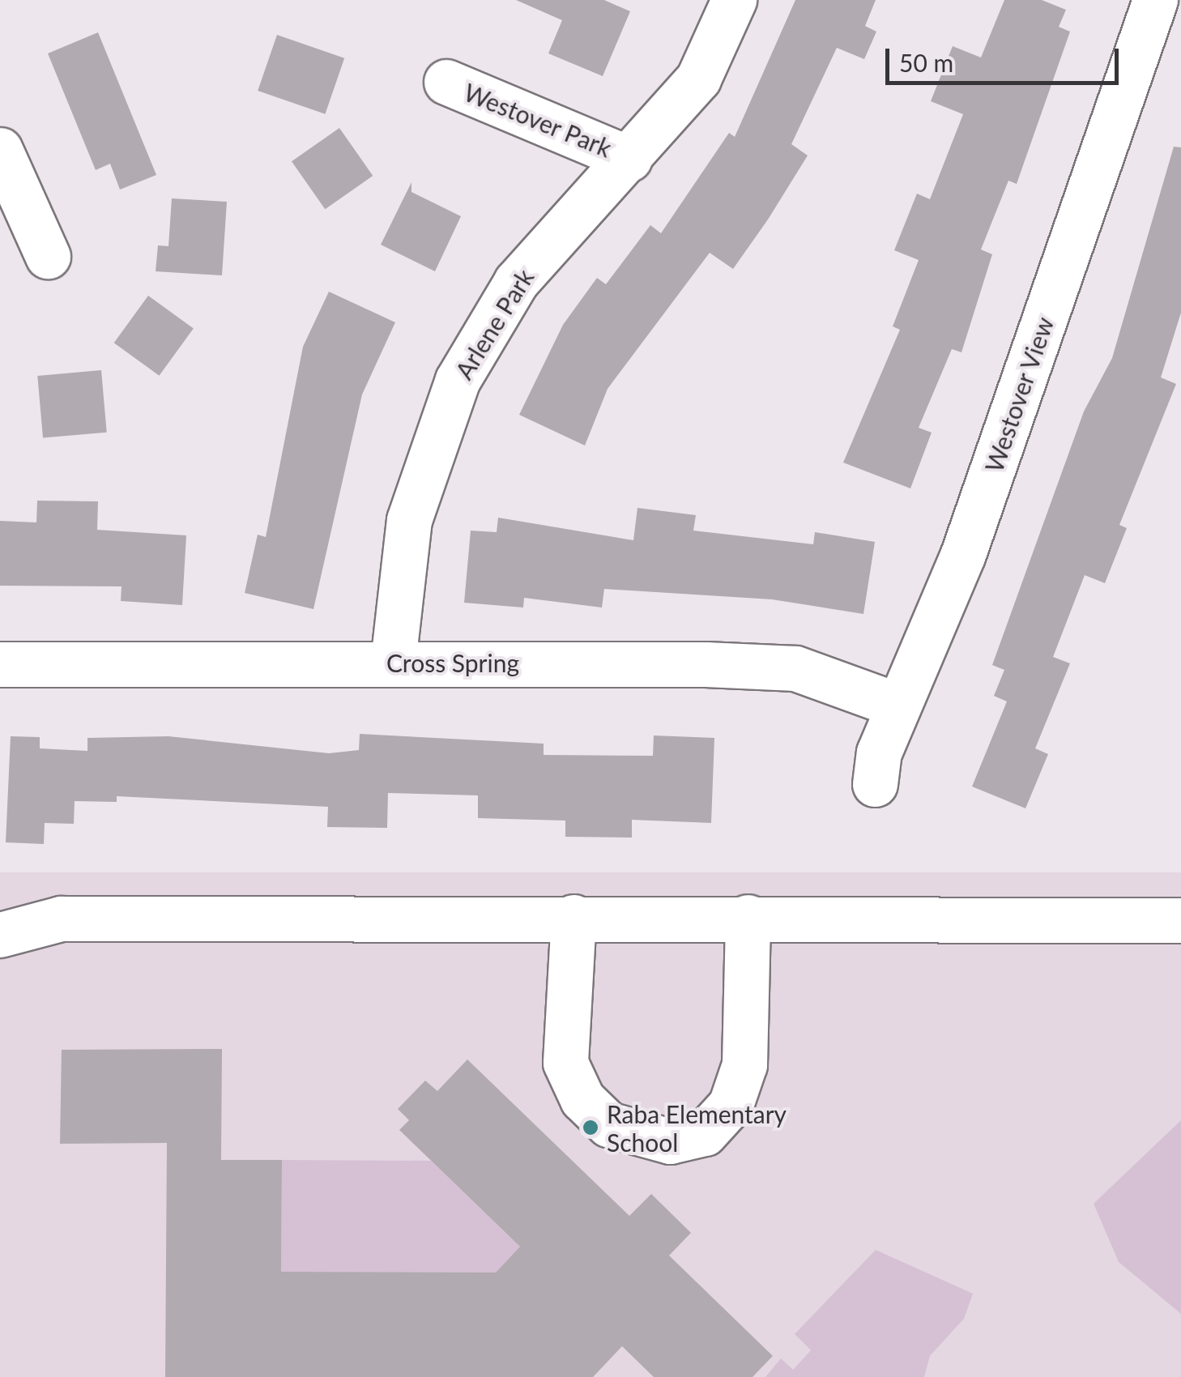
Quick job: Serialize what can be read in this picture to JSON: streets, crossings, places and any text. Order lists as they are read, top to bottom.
{
  "streets": {
    "street": [
      "Westover Park",
      "Arlene Park",
      "Westover View",
      "Cross Spring"
    ]
  },
  "crossings": [
    ["Westover Park", "Arlene Park"],
    ["Arlene Park", "Cross Spring"],
    ["Westover View", "Cross Spring"]
  ],
  "places": ["Raba Elementary School"],
  "scale_bar": "50 m"
}
